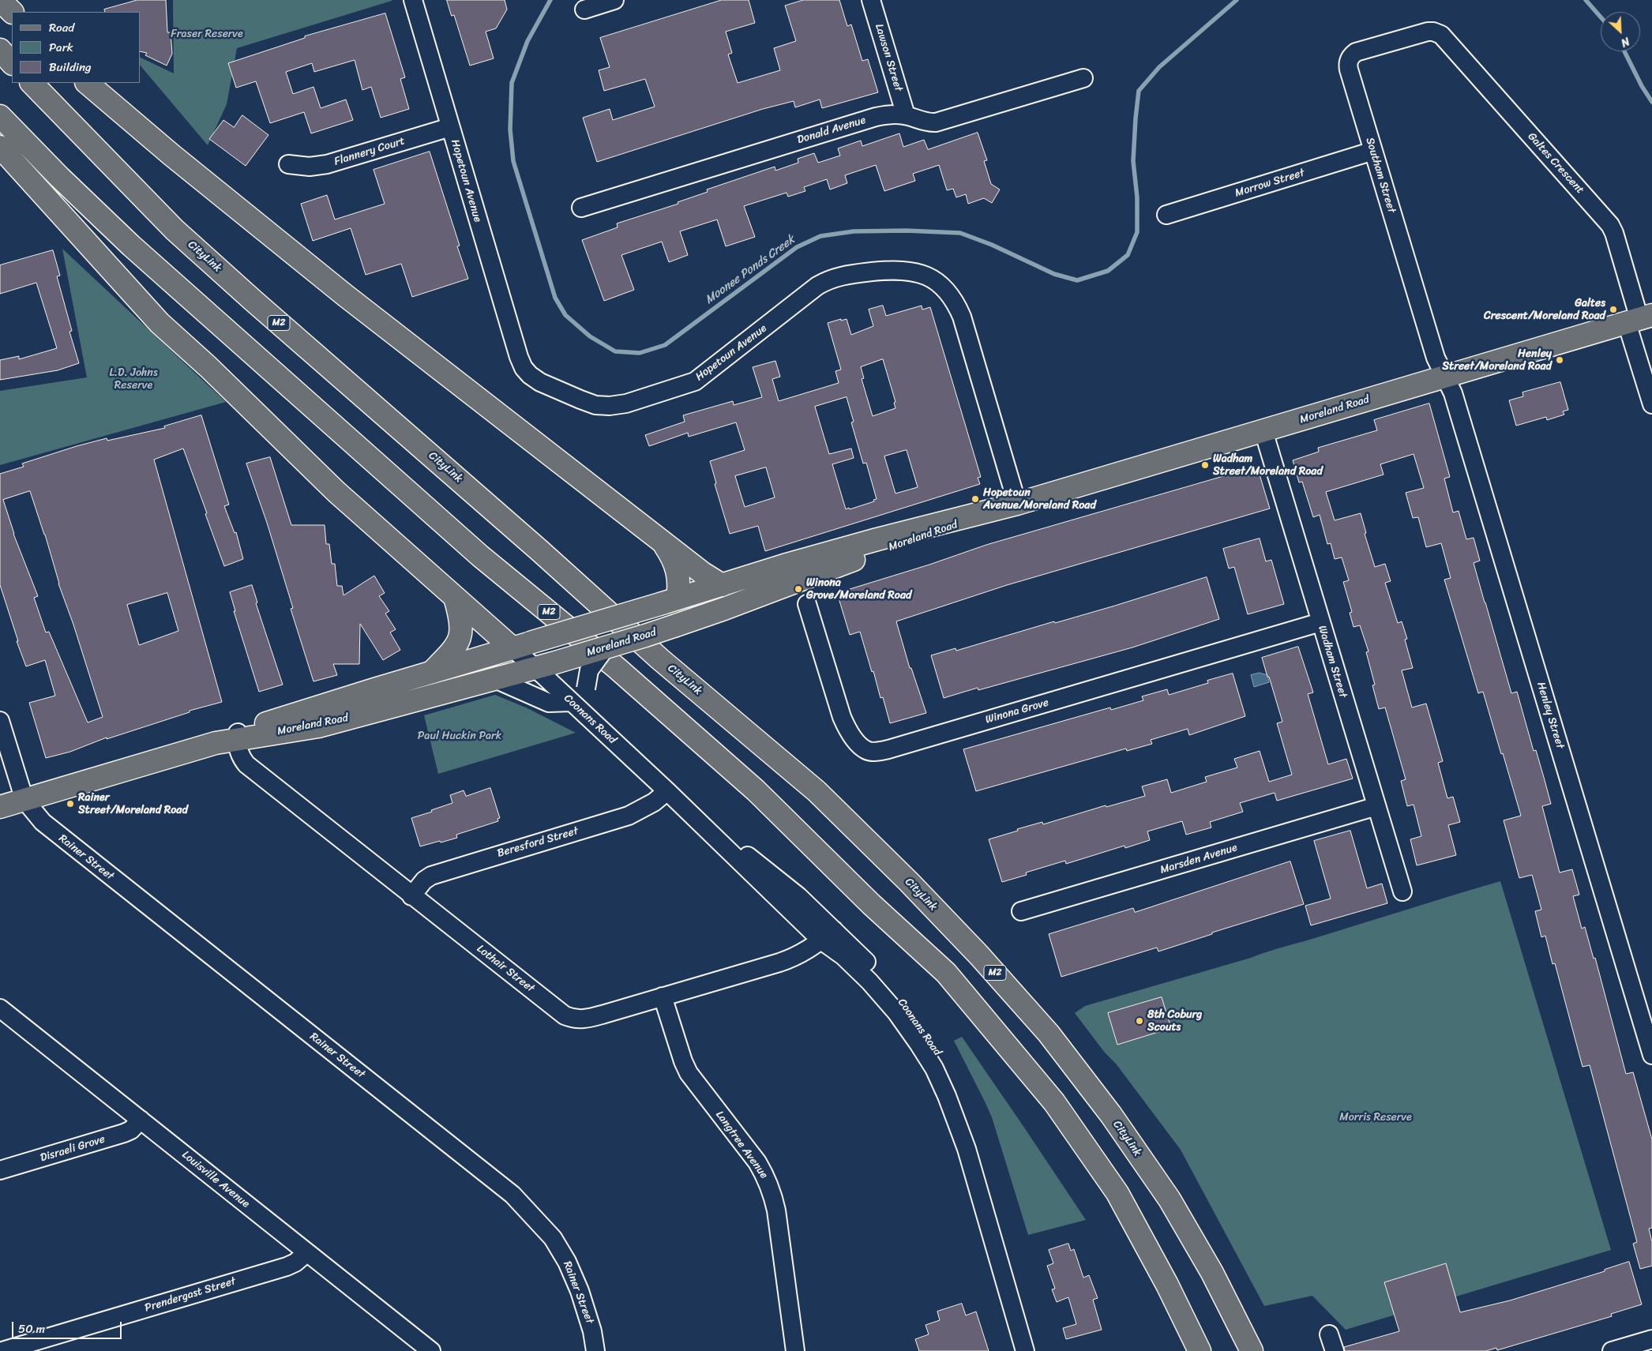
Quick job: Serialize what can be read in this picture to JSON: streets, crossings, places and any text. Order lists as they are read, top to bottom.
{
  "streets": {
    "main road": ["CityLink", "M2", "Moreland Road"],
    "street": [
      "Lawson Street",
      "Donald Avenue",
      "Flannery Court",
      "Galtes Crescent",
      "Southam Street",
      "Hopetoun Avenue",
      "Morrow Street",
      "Wadham Street",
      "Winona Grove",
      "Henley Street",
      "Coonans Road",
      "Beresford Street",
      "Rainer Street",
      "Marsden Avenue",
      "Lothair Street",
      "Langtree Avenue",
      "Disraeli Grove",
      "Louisville Avenue",
      "Prendergast Street"
    ]
  },
  "crossings": [
    ["Lawson Street", "Donald Avenue"],
    ["Flannery Court", "Hopetoun Avenue"],
    ["Galtes Crescent", "Southam Street"],
    ["Galtes Crescent", "Moreland Road"],
    ["Southam Street", "Morrow Street"],
    ["Southam Street", "Moreland Road"],
    ["Southam Street", "Henley Street"],
    ["Hopetoun Avenue", "Moreland Road"],
    ["Moreland Road", "Wadham Street"],
    ["Moreland Road", "Henley Street"],
    ["Moreland Road", "Coonans Road"],
    ["Moreland Road", "Rainer Street"],
    ["Moreland Road", "Lothair Street"],
    ["Wadham Street", "Winona Grove"],
    ["Wadham Street", "Marsden Avenue"],
    ["Coonans Road", "Beresford Street"],
    ["Coonans Road", "Lothair Street"],
    ["Beresford Street", "Lothair Street"],
    ["Lothair Street", "Langtree Avenue"],
    ["Disraeli Grove", "Louisville Avenue"],
    ["Louisville Avenue", "Prendergast Street"]
  ],
  "water": ["Moonee Ponds Creek"],
  "parks": [
    "Fraser Reserve",
    "L.D. Johns Reserve",
    "Paul Huckin Park",
    "Morris Reserve"
  ],
  "places": [
    "Galtes Crescent/Moreland Road",
    "Henley Street/Moreland Road",
    "Wadham Street/Moreland Road",
    "Hopetoun Avenue/Moreland Road",
    "Winona Grove/Moreland Road",
    "Rainer Street/Moreland Road",
    "8th Coburg Scouts"
  ],
  "legend": ["Road", "Park", "Building"],
  "scale_bar": "50 m",
  "north": "bottom right"
}
